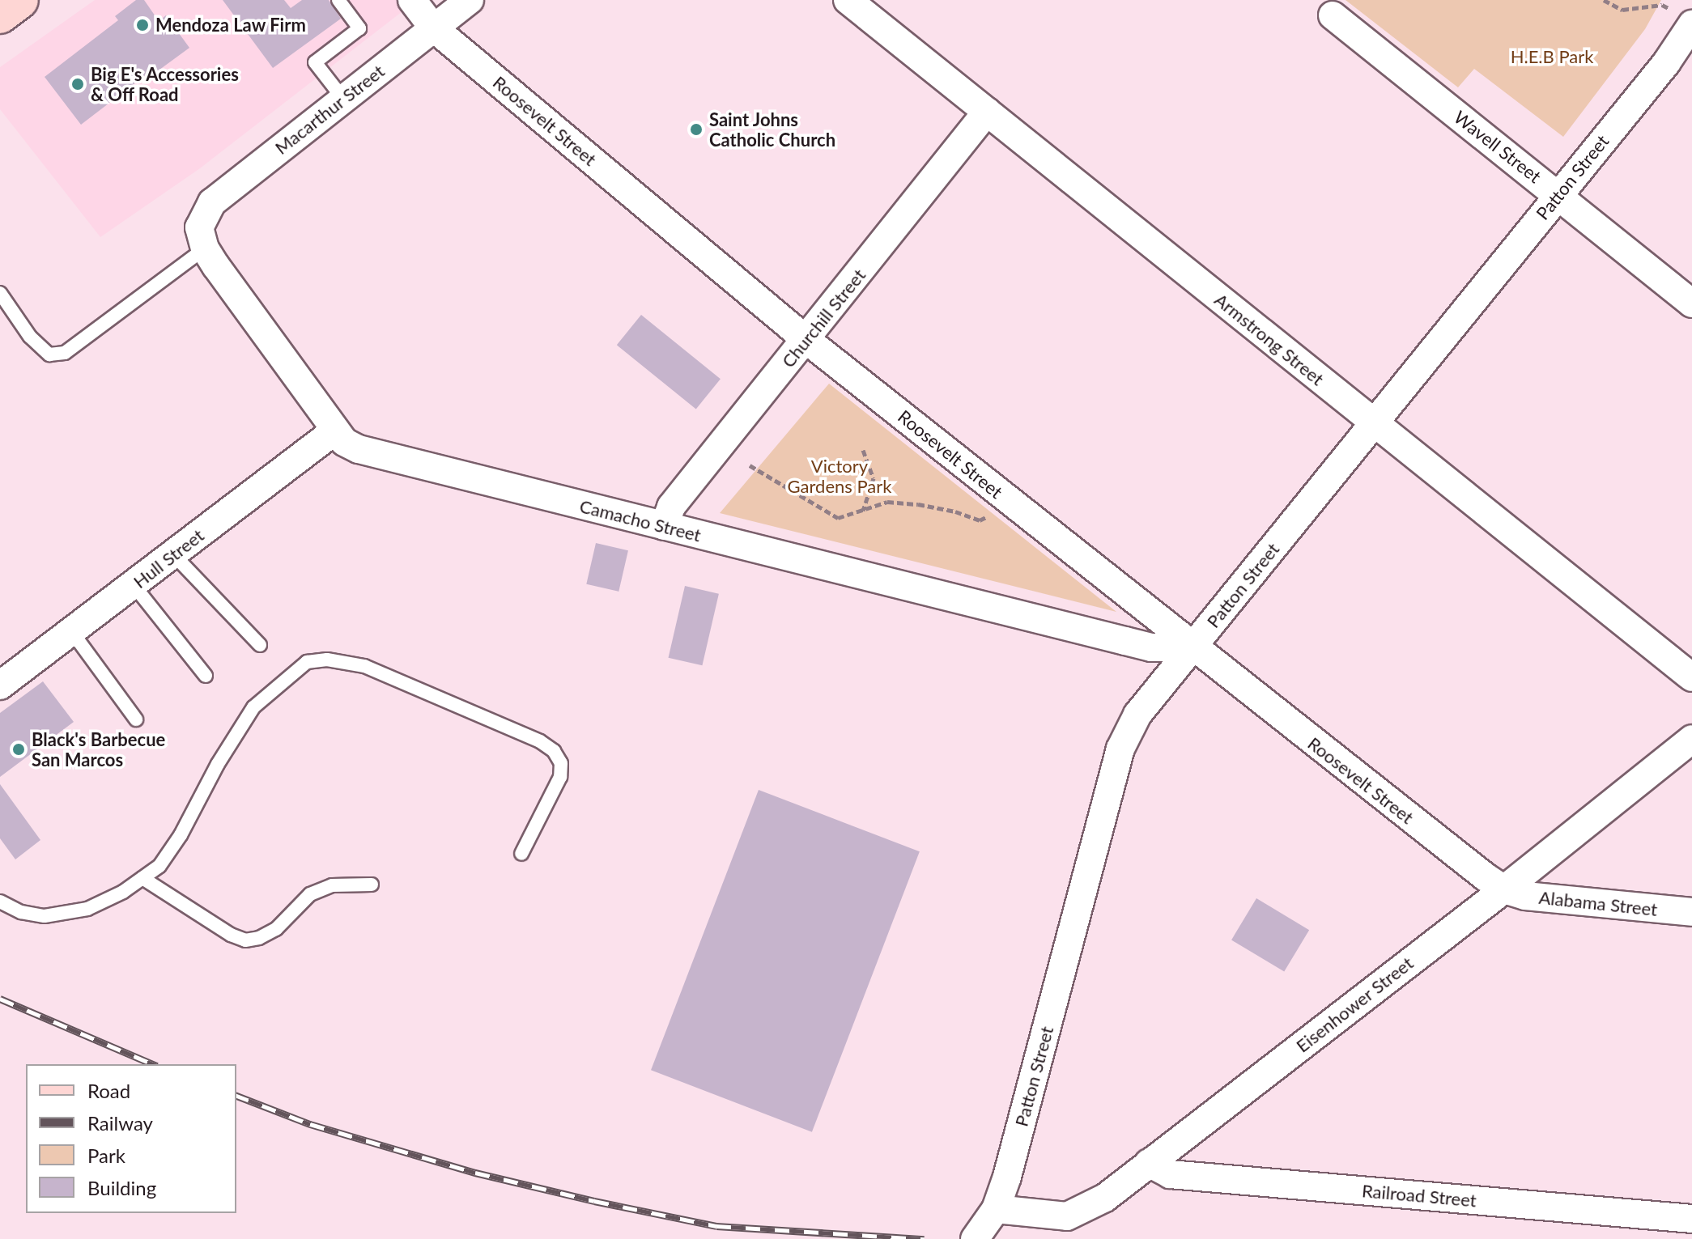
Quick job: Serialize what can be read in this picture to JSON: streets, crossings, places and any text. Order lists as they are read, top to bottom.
{
  "streets": {
    "street": [
      "Macarthur Street",
      "Roosevelt Street",
      "Wavell Street",
      "Patton Street",
      "Churchill Street",
      "Armstrong Street",
      "Camacho Street",
      "Hull Street",
      "Alabama Street",
      "Eisenhower Street",
      "Railroad Street"
    ]
  },
  "crossings": [
    ["Macarthur Street", "Roosevelt Street"],
    ["Macarthur Street", "Camacho Street"],
    ["Roosevelt Street", "Patton Street"],
    ["Roosevelt Street", "Churchill Street"],
    ["Roosevelt Street", "Camacho Street"],
    ["Roosevelt Street", "Alabama Street"],
    ["Roosevelt Street", "Eisenhower Street"],
    ["Wavell Street", "Patton Street"],
    ["Patton Street", "Armstrong Street"],
    ["Patton Street", "Camacho Street"],
    ["Patton Street", "Eisenhower Street"],
    ["Churchill Street", "Armstrong Street"],
    ["Churchill Street", "Camacho Street"],
    ["Camacho Street", "Hull Street"],
    ["Alabama Street", "Eisenhower Street"],
    ["Eisenhower Street", "Railroad Street"]
  ],
  "parks": ["H.E.B Park", "Victory Gardens Park"],
  "places": [
    "Mendoza Law Firm",
    "Big E's Accessories & Off Road",
    "Saint Johns Catholic Church",
    "Black's Barbecue San Marcos"
  ],
  "legend": [
    "Road",
    "Railway",
    "Park",
    "Building"
  ]
}
